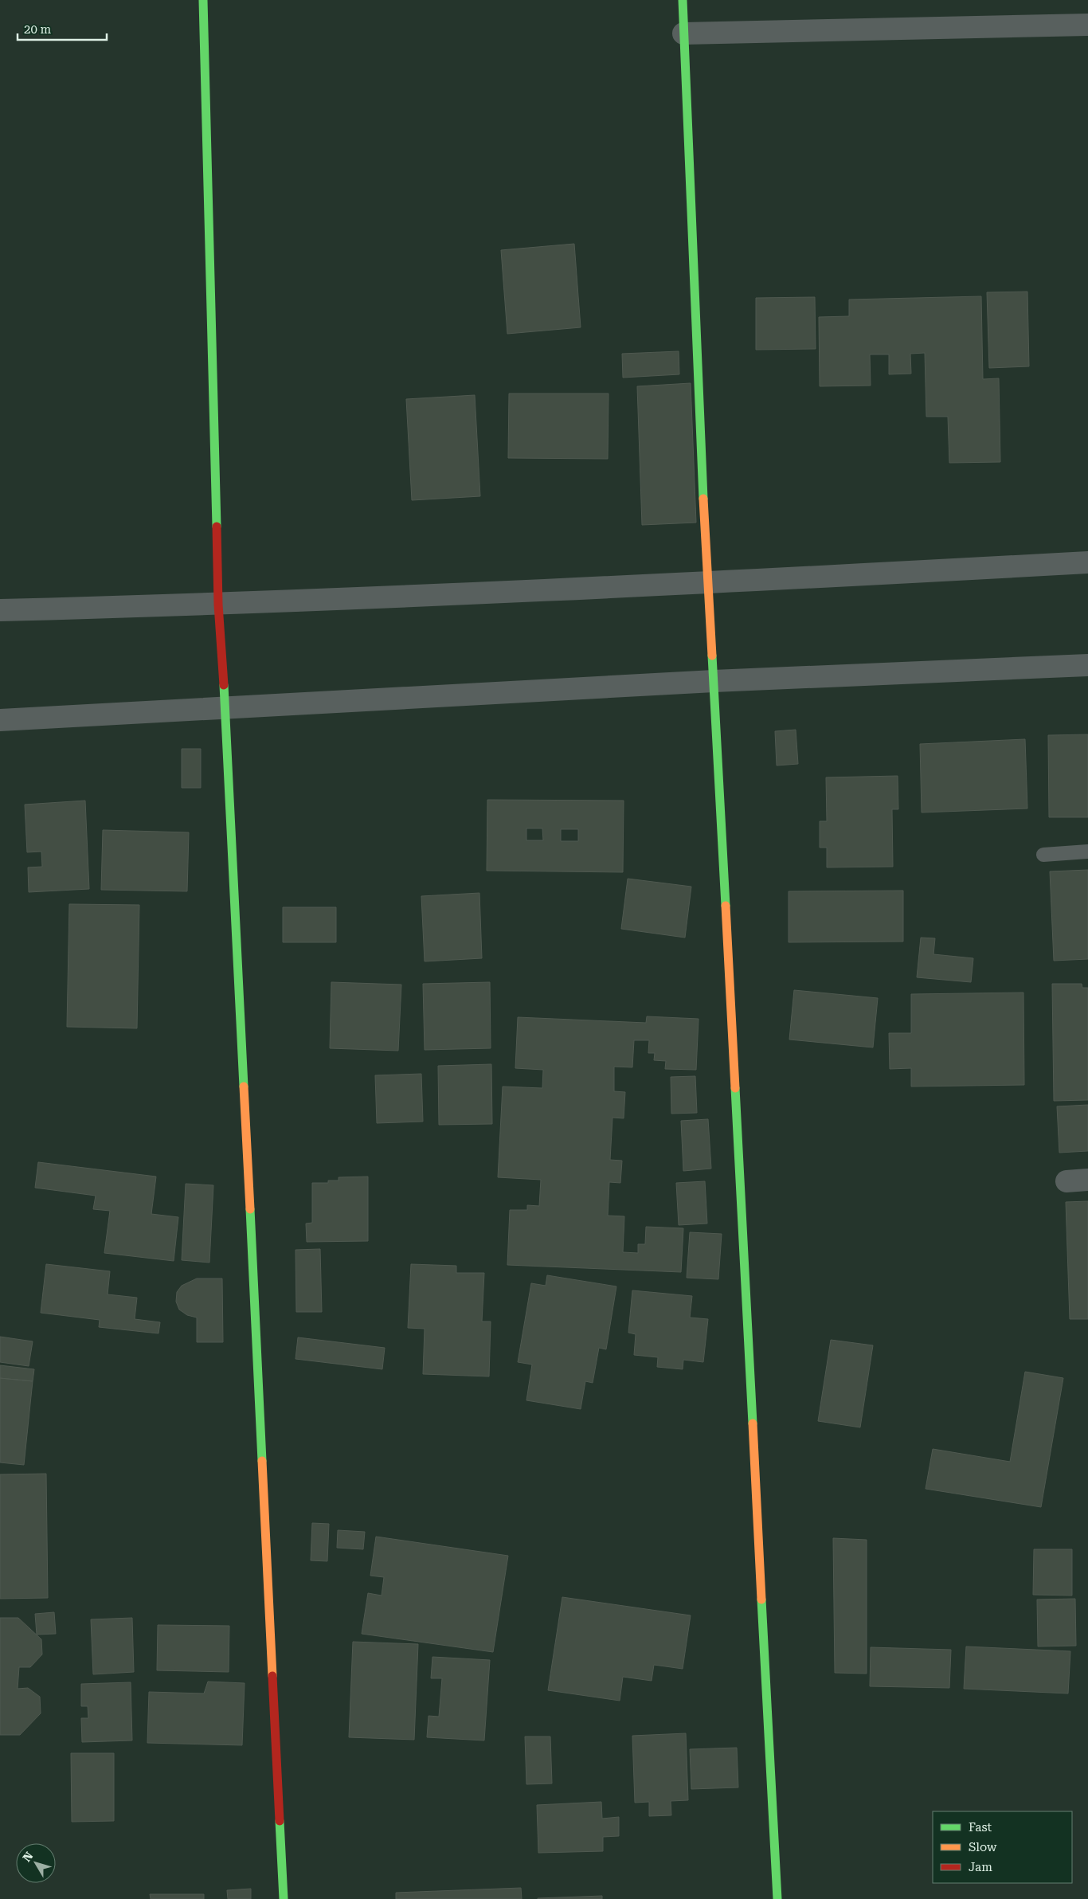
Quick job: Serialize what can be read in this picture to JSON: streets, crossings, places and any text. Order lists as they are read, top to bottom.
{
  "legend": ["Fast", "Slow", "Jam"],
  "scale_bar": "20 m",
  "north": "top left"
}
